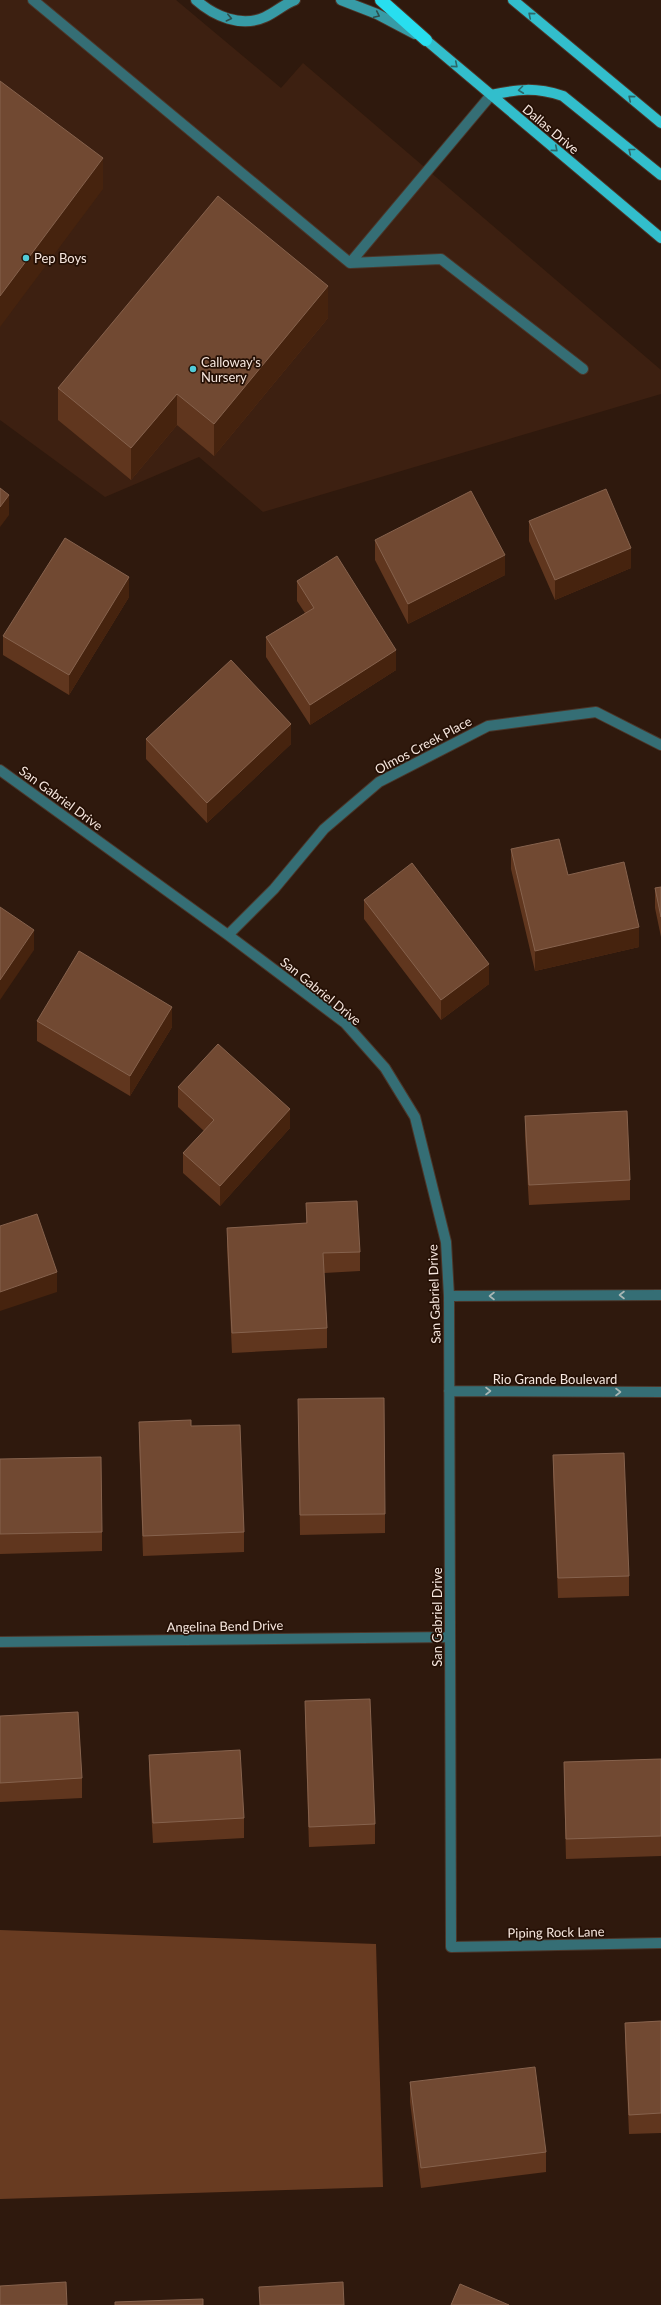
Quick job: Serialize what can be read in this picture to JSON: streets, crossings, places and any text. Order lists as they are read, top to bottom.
{
  "streets": {
    "main road": ["Dallas Drive"],
    "street": [
      "Olmos Creek Place",
      "San Gabriel Drive",
      "Rio Grande Boulevard",
      "Angelina Bend Drive",
      "Piping Rock Lane"
    ]
  },
  "crossings": [
    ["Olmos Creek Place", "San Gabriel Drive"],
    ["San Gabriel Drive", "Rio Grande Boulevard"],
    ["San Gabriel Drive", "Angelina Bend Drive"],
    ["San Gabriel Drive", "Piping Rock Lane"]
  ],
  "one_way": ["Rio Grande Boulevard"],
  "places": ["Pep Boys", "Calloway's Nursery"]
}
